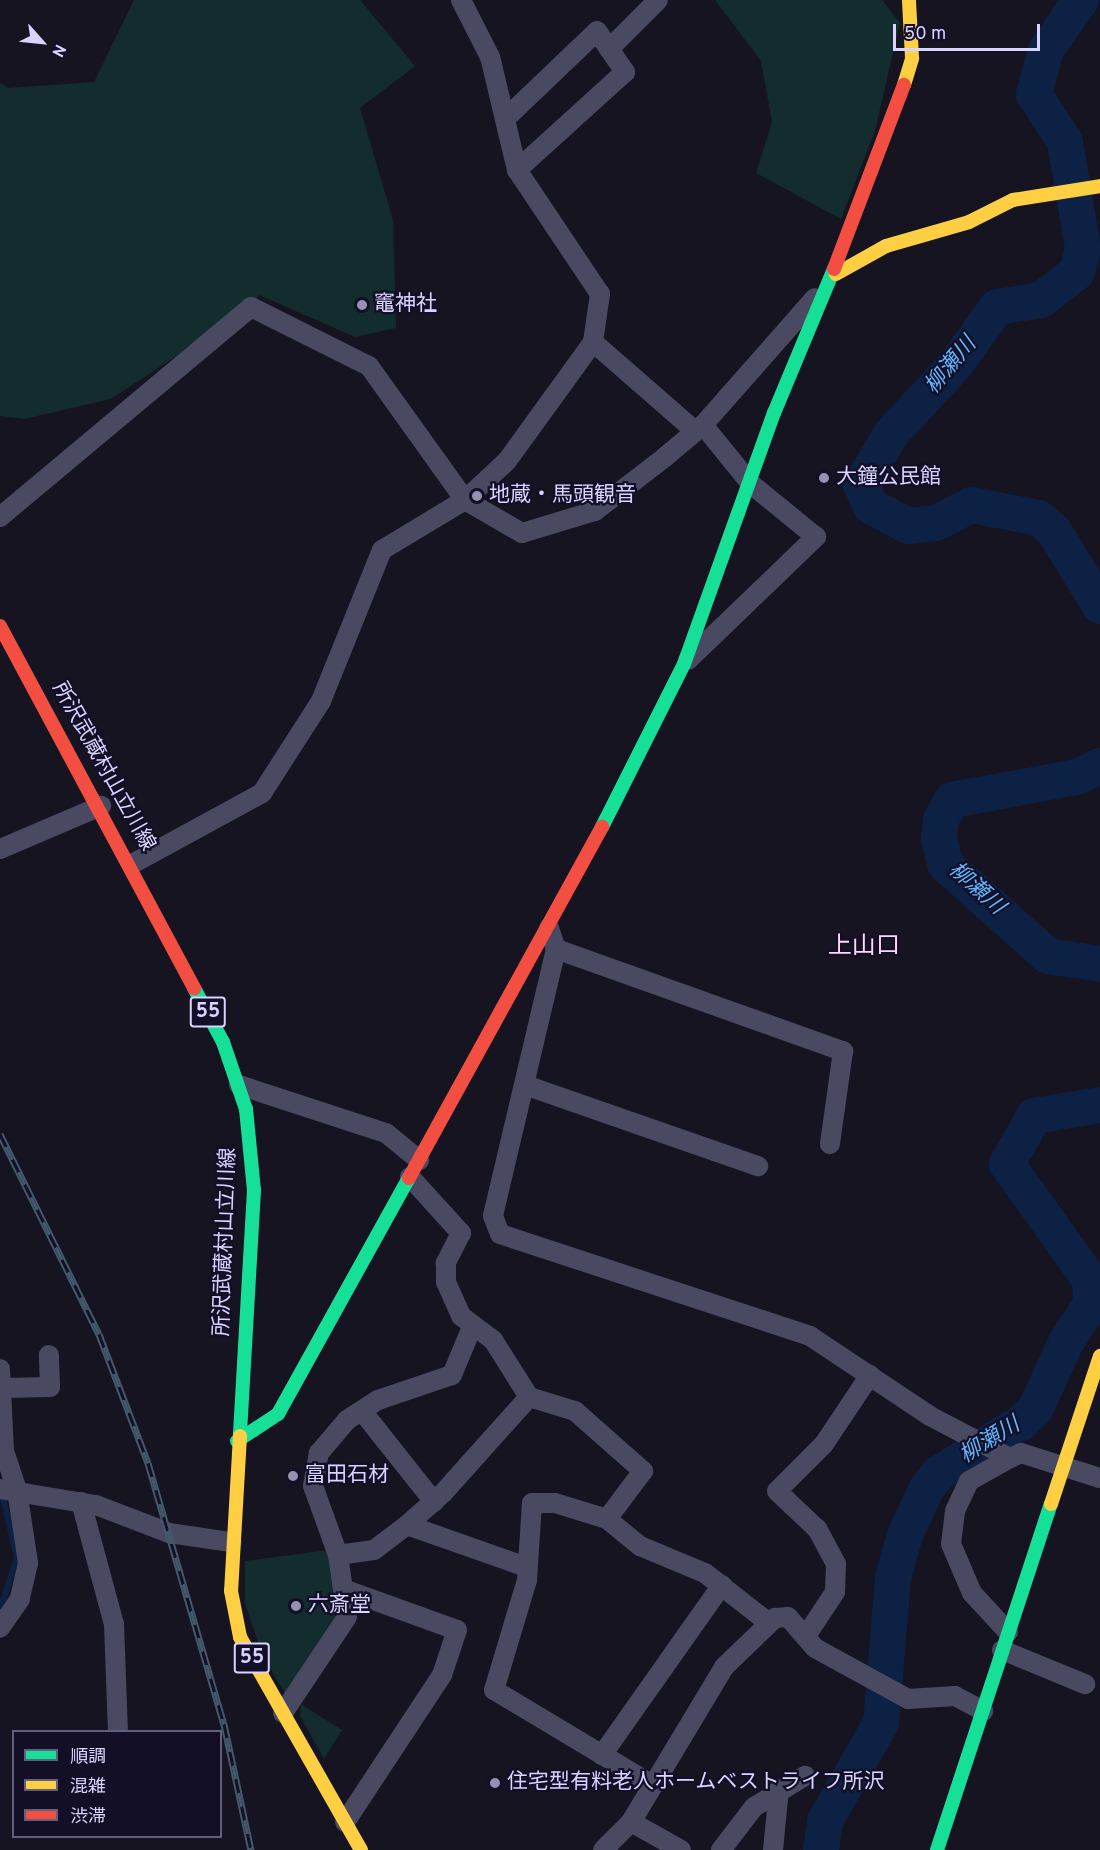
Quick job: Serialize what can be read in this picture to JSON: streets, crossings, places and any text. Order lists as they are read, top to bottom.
{
  "streets": {
    "street": ["所沢武蔵村山立川線", "55"]
  },
  "districts": ["上山口"],
  "water": ["柳瀬川"],
  "places": [
    "竈神社",
    "大鐘公民館",
    "地蔵・馬頭観音",
    "富田石材",
    "六斎堂",
    "住宅型有料老人ホームベストライフ所沢"
  ],
  "legend": ["順調", "混雑", "渋滞"],
  "scale_bar": "50 m",
  "north": "bottom right"
}
